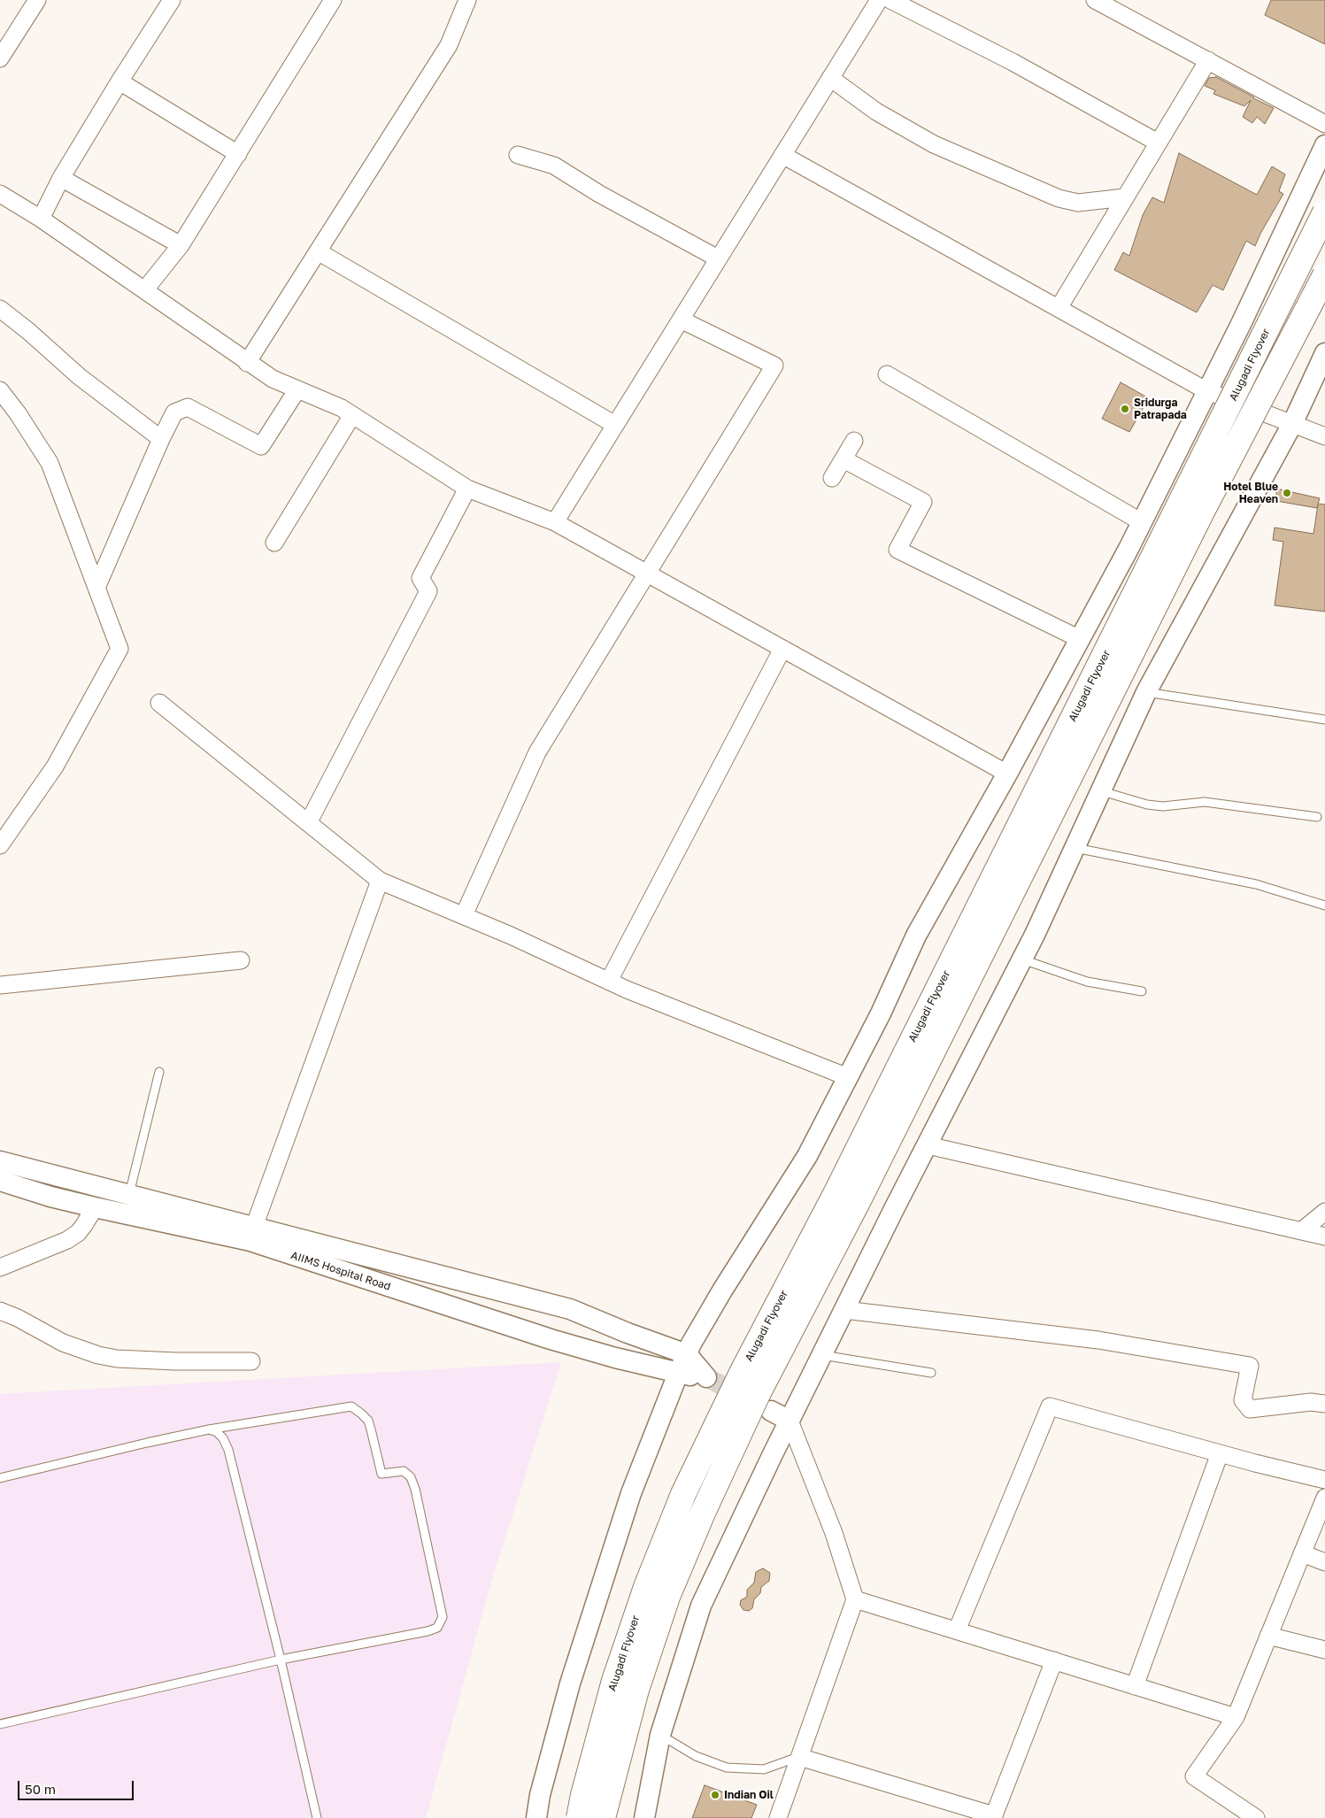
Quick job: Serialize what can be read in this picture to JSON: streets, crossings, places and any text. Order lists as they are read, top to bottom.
{
  "streets": {
    "highway": ["Alugadi Flyover"],
    "street": ["AIIMS Hospital Road"]
  },
  "places": ["Sridurga Patrapada", "Hotel Blue Heaven", "Indian Oil"],
  "scale_bar": "50 m"
}
